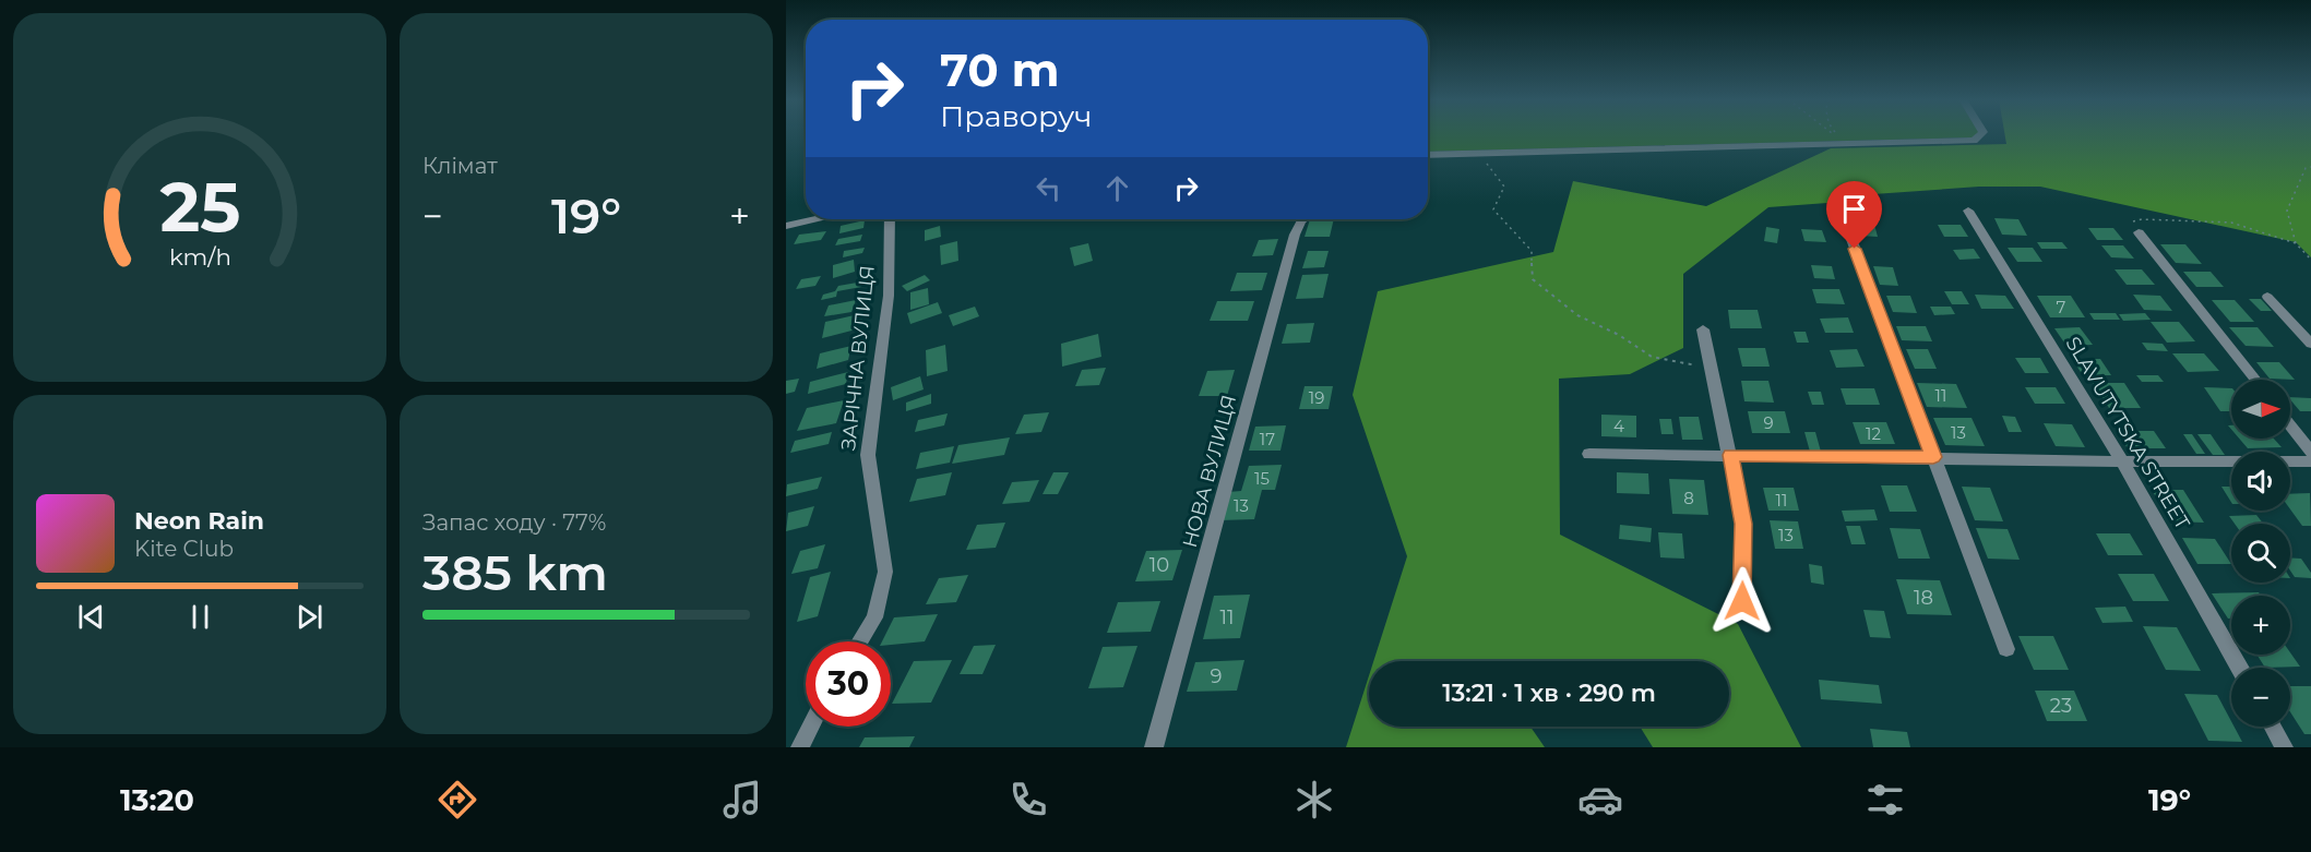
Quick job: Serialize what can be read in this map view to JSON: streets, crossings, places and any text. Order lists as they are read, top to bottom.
{
  "streets": {
    "street": ["ЗАРІЧНА ВУЛИЦЯ", "SLAVUTYTSKA STREET", "НОВА ВУЛИЦЯ"]
  },
  "house_numbers": [
    "7",
    "11",
    "19",
    "9",
    "4",
    "13",
    "12",
    "17",
    "15",
    "8",
    "11",
    "13",
    "13",
    "10",
    "18",
    "11",
    "9",
    "23"
  ],
  "north": "right",
  "page": {
    "tile": [
      "Клімат",
      ["Запас ходу · 77%", "385 km"]
    ],
    "turn": ["70 m", "Праворуч"],
    "heat": ["−", "19°", "+"],
    "map_buttons": ["+", "−"],
    "song": ["Neon Rain", "Kite Club"],
    "limit": "30",
    "trip": "13:21 · 1 хв · 290 m",
    "tabs": ["13:20", "19°"],
    "gauge": ["25", "km/h"]
  }
}
